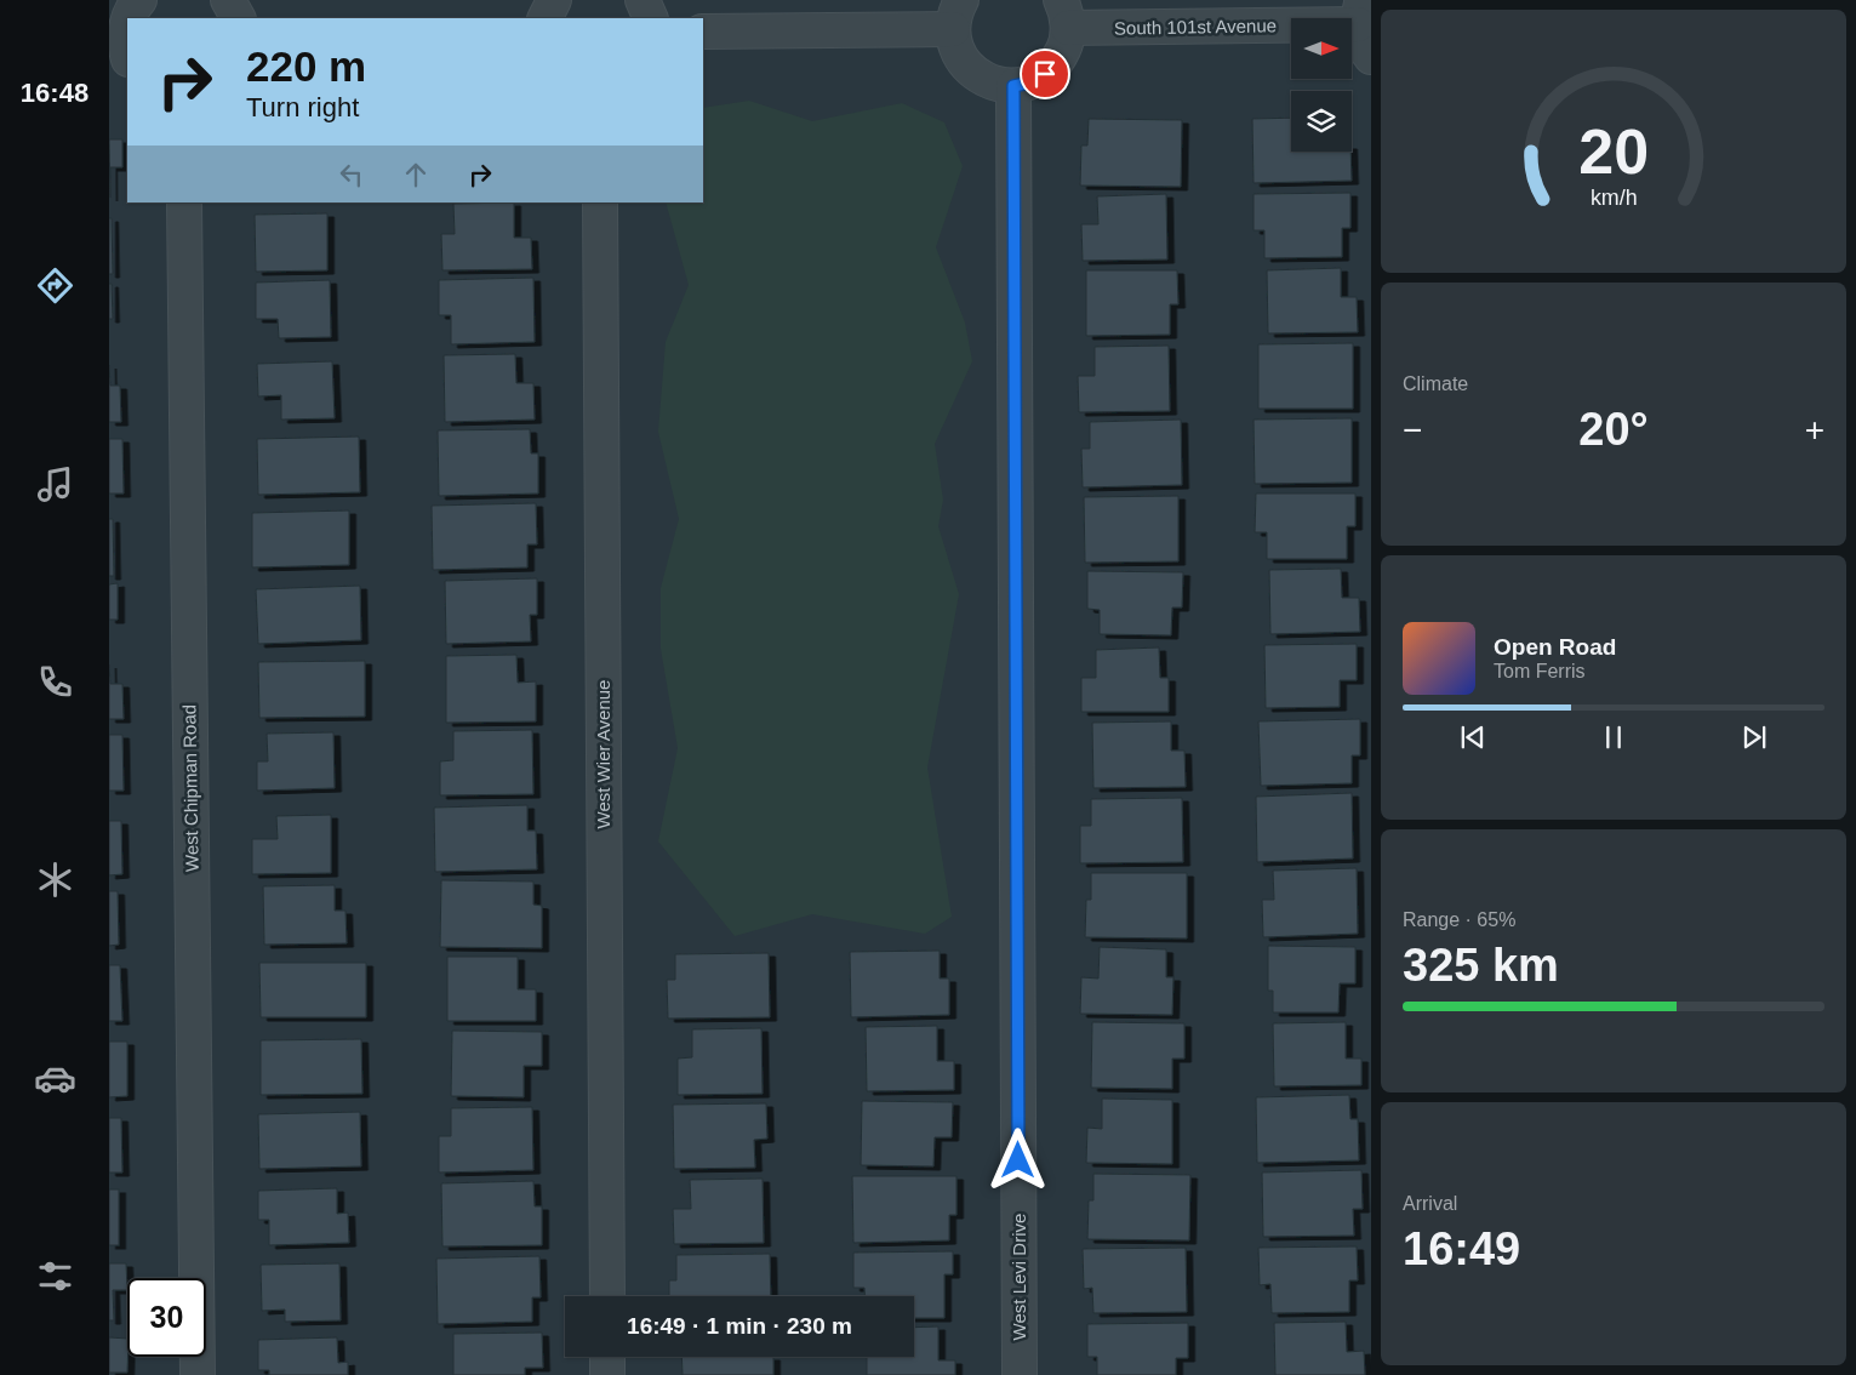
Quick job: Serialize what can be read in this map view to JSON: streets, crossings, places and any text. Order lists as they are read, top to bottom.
{
  "streets": {
    "street": [
      "South 101st Avenue",
      "West Wier Avenue",
      "West Chipman Road",
      "West Levi Drive"
    ]
  },
  "north": "right",
  "page": {
    "tabs": "16:48",
    "turn": ["220 m", "Turn right"],
    "tile": [
      "Climate",
      ["Range · 65%", "325 km"],
      ["Arrival", "16:49"]
    ],
    "heat": ["−", "20°", "+"],
    "song": ["Open Road", "Tom Ferris"],
    "limit": "30",
    "trip": "16:49 · 1 min · 230 m",
    "gauge": ["20", "km/h"]
  }
}
